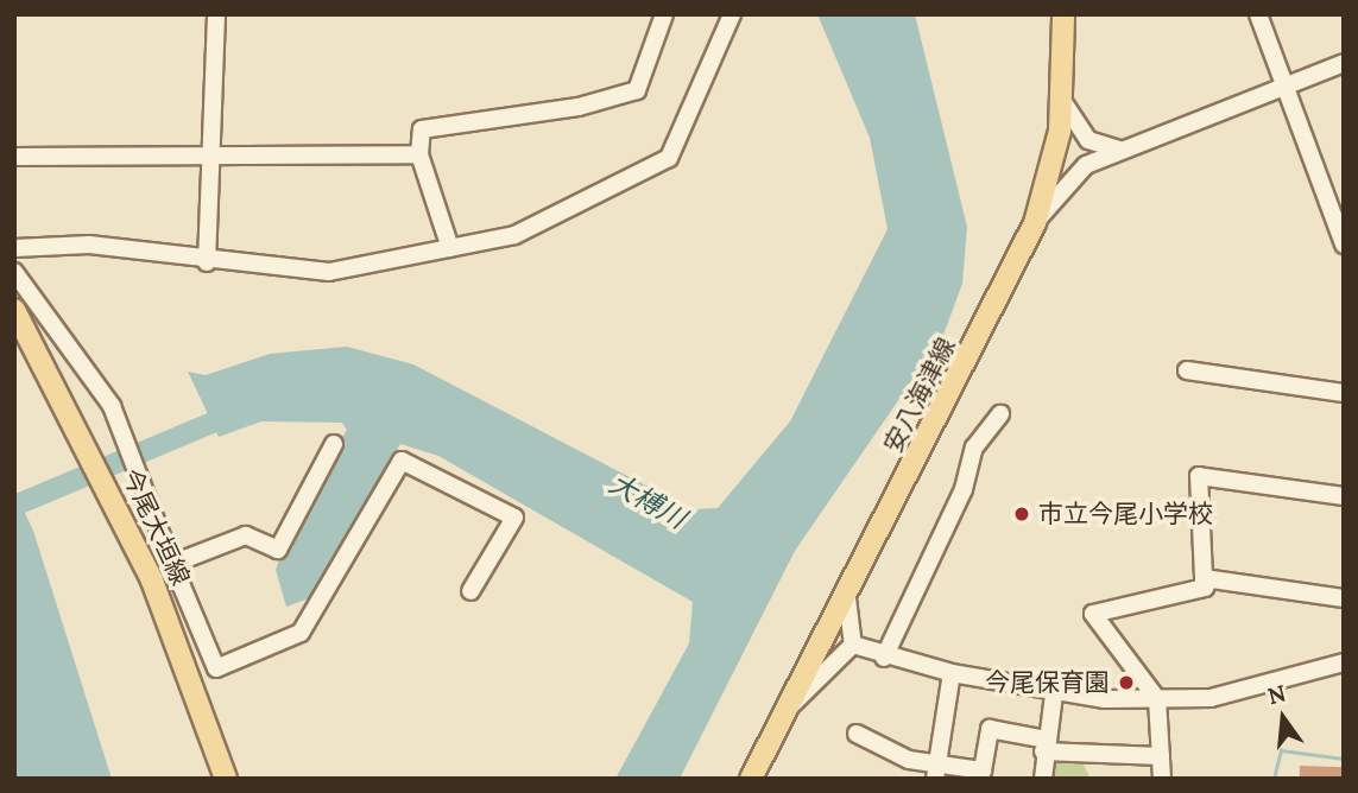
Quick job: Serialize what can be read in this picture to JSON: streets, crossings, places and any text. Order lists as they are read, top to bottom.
{
  "streets": {
    "main road": ["安八海津線", "今尾大垣線"]
  },
  "water": ["大榑川"],
  "places": ["市立今尾小学校", "今尾保育園"],
  "north": "top"
}
